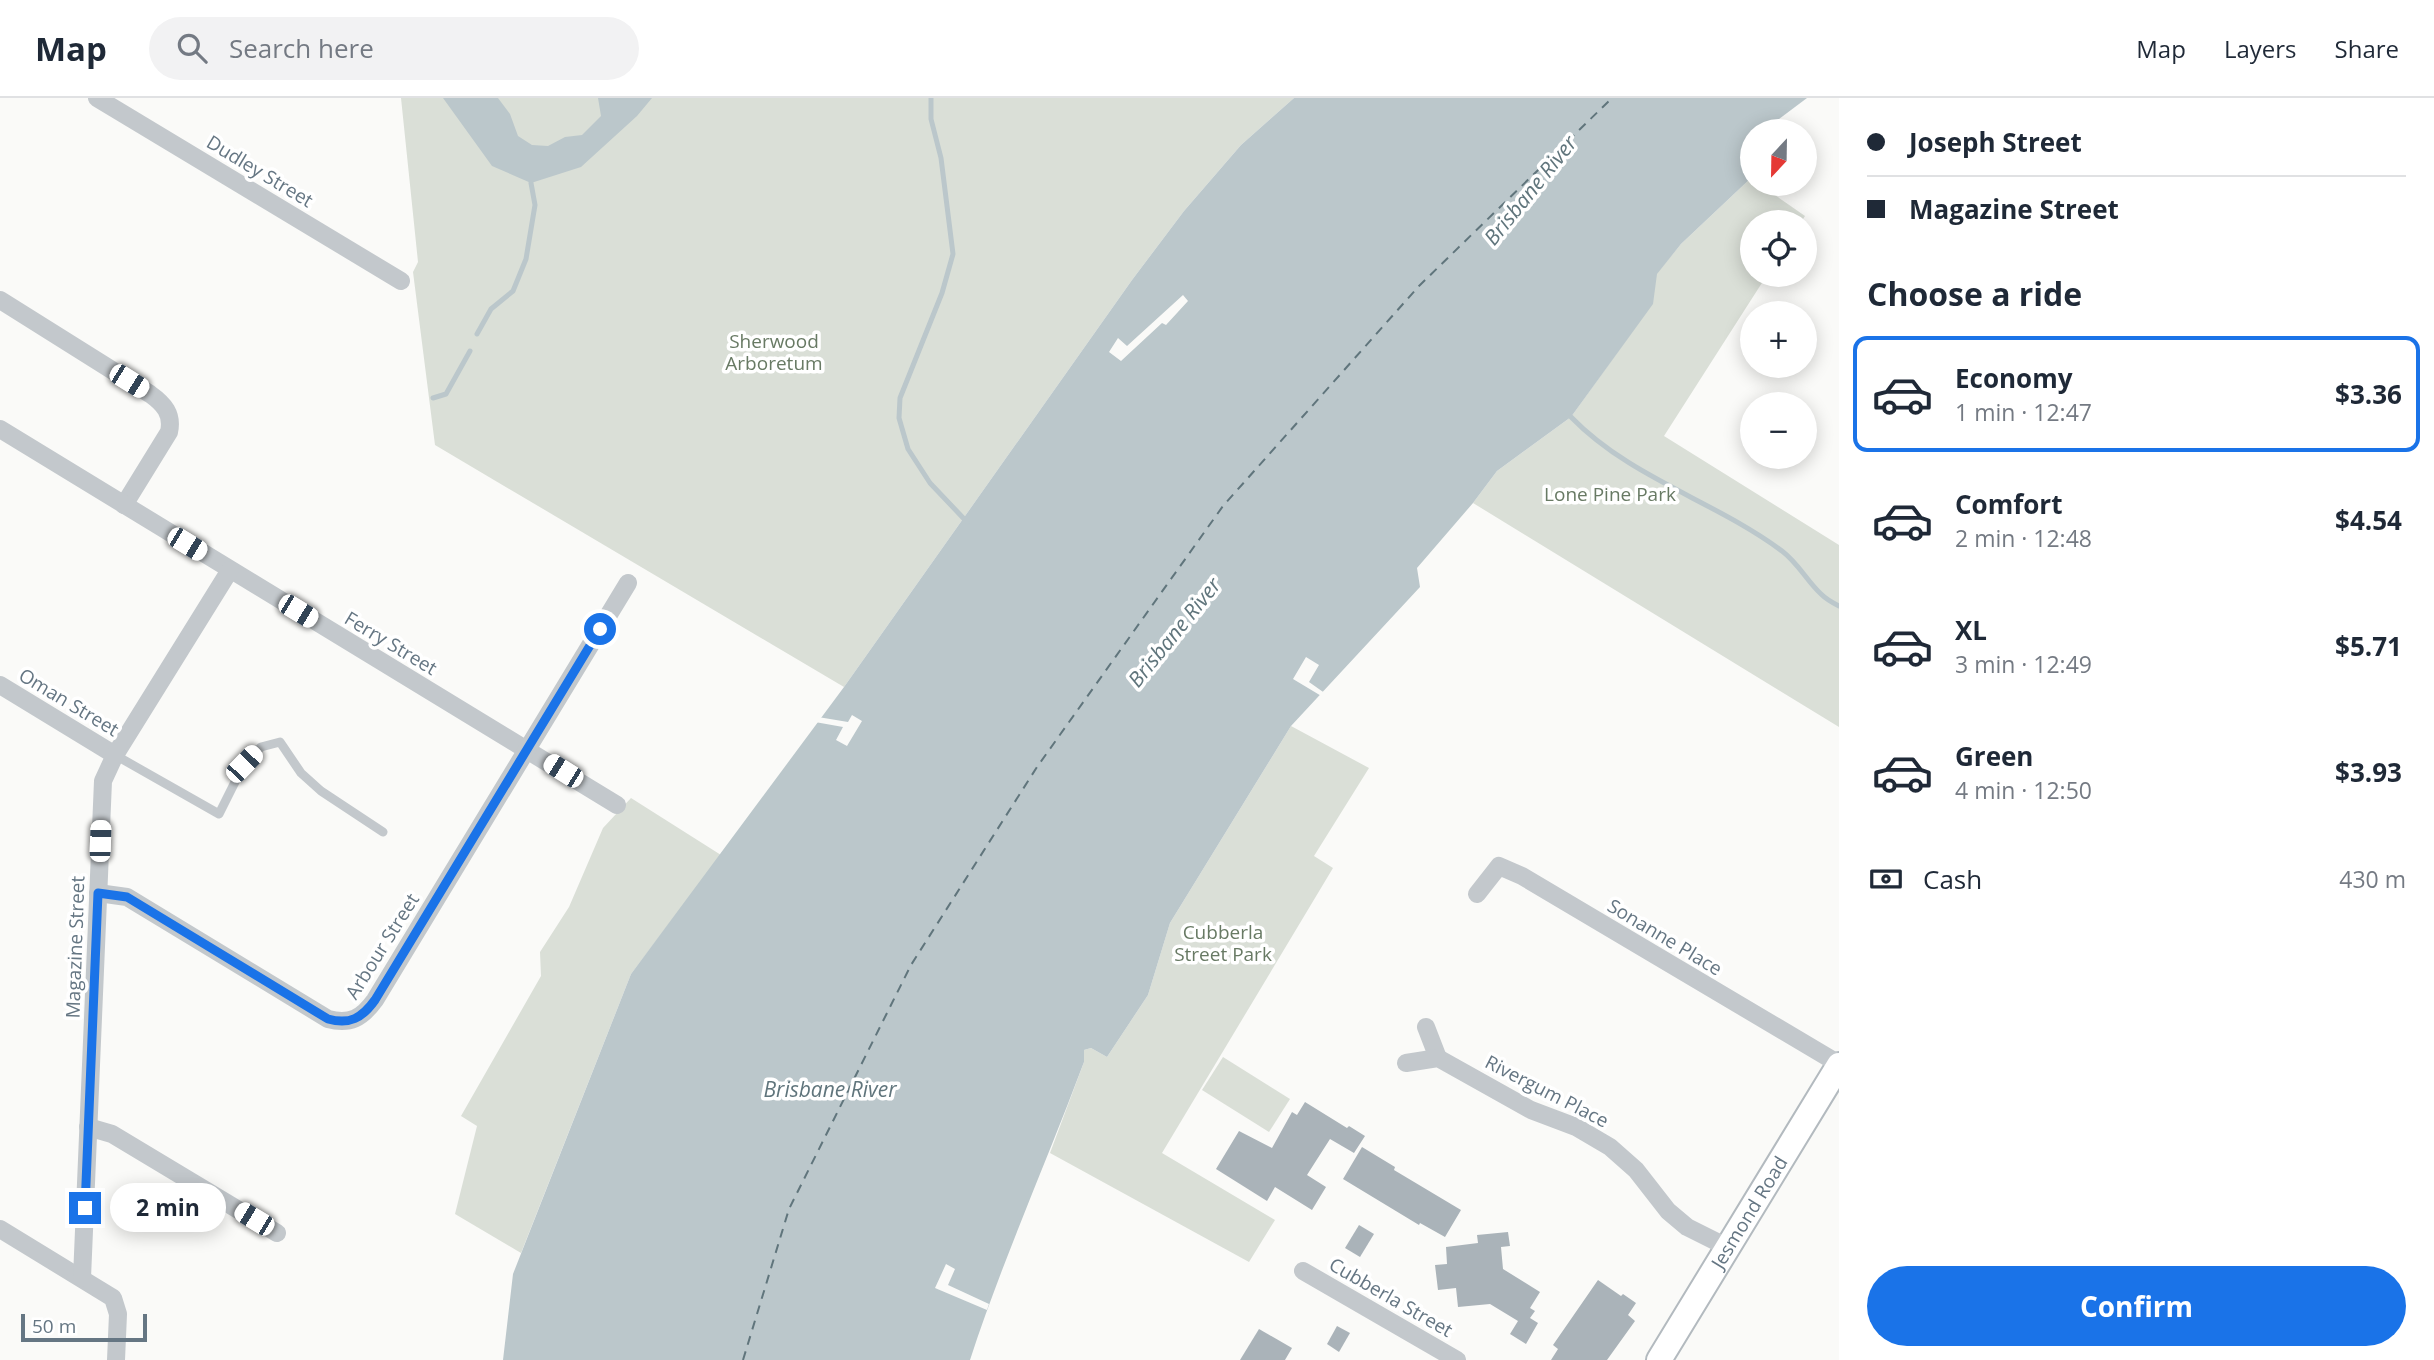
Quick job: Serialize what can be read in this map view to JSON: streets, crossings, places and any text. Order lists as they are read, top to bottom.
{
  "streets": {
    "street": [
      "Dudley Street",
      "Ferry Street",
      "Oman Street",
      "Sonanne Place",
      "Arbour Street",
      "Magazine Street",
      "Rivergum Place",
      "Jesmond Road",
      "Cubberla Street"
    ]
  },
  "crossings": [
    ["Ferry Street", "Arbour Street"],
    ["Ferry Street", "Magazine Street"],
    ["Oman Street", "Magazine Street"],
    ["Sonanne Place", "Jesmond Road"],
    ["Arbour Street", "Magazine Street"],
    ["Rivergum Place", "Jesmond Road"]
  ],
  "water": ["Brisbane River"],
  "parks": ["Sherwood Arboretum", "Lone Pine Park", "Cubberla Street Park"],
  "scale_bar": "50 m",
  "north": "bottom",
  "page": {
    "header": "Map",
    "search": "Search here",
    "nav": ["Map", "Layers", "Share"],
    "banner": ["Joseph Street", "Magazine Street"],
    "map_buttons": ["+", "−"],
    "heading": "Choose a ride",
    "list": [
      {
        "name": "Economy",
        "note": "1 min · 12:47",
        "value": "$3.36"
      },
      {
        "name": "Comfort",
        "note": "2 min · 12:48",
        "value": "$4.54"
      },
      {
        "name": "XL",
        "note": "3 min · 12:49",
        "value": "$5.71"
      },
      {
        "name": "Green",
        "note": "4 min · 12:50",
        "value": "$3.93"
      }
    ],
    "pay": ["Cash", "430 m"],
    "bubble": "2 min",
    "buttons": "Confirm",
    "scale": "50 m"
  }
}
